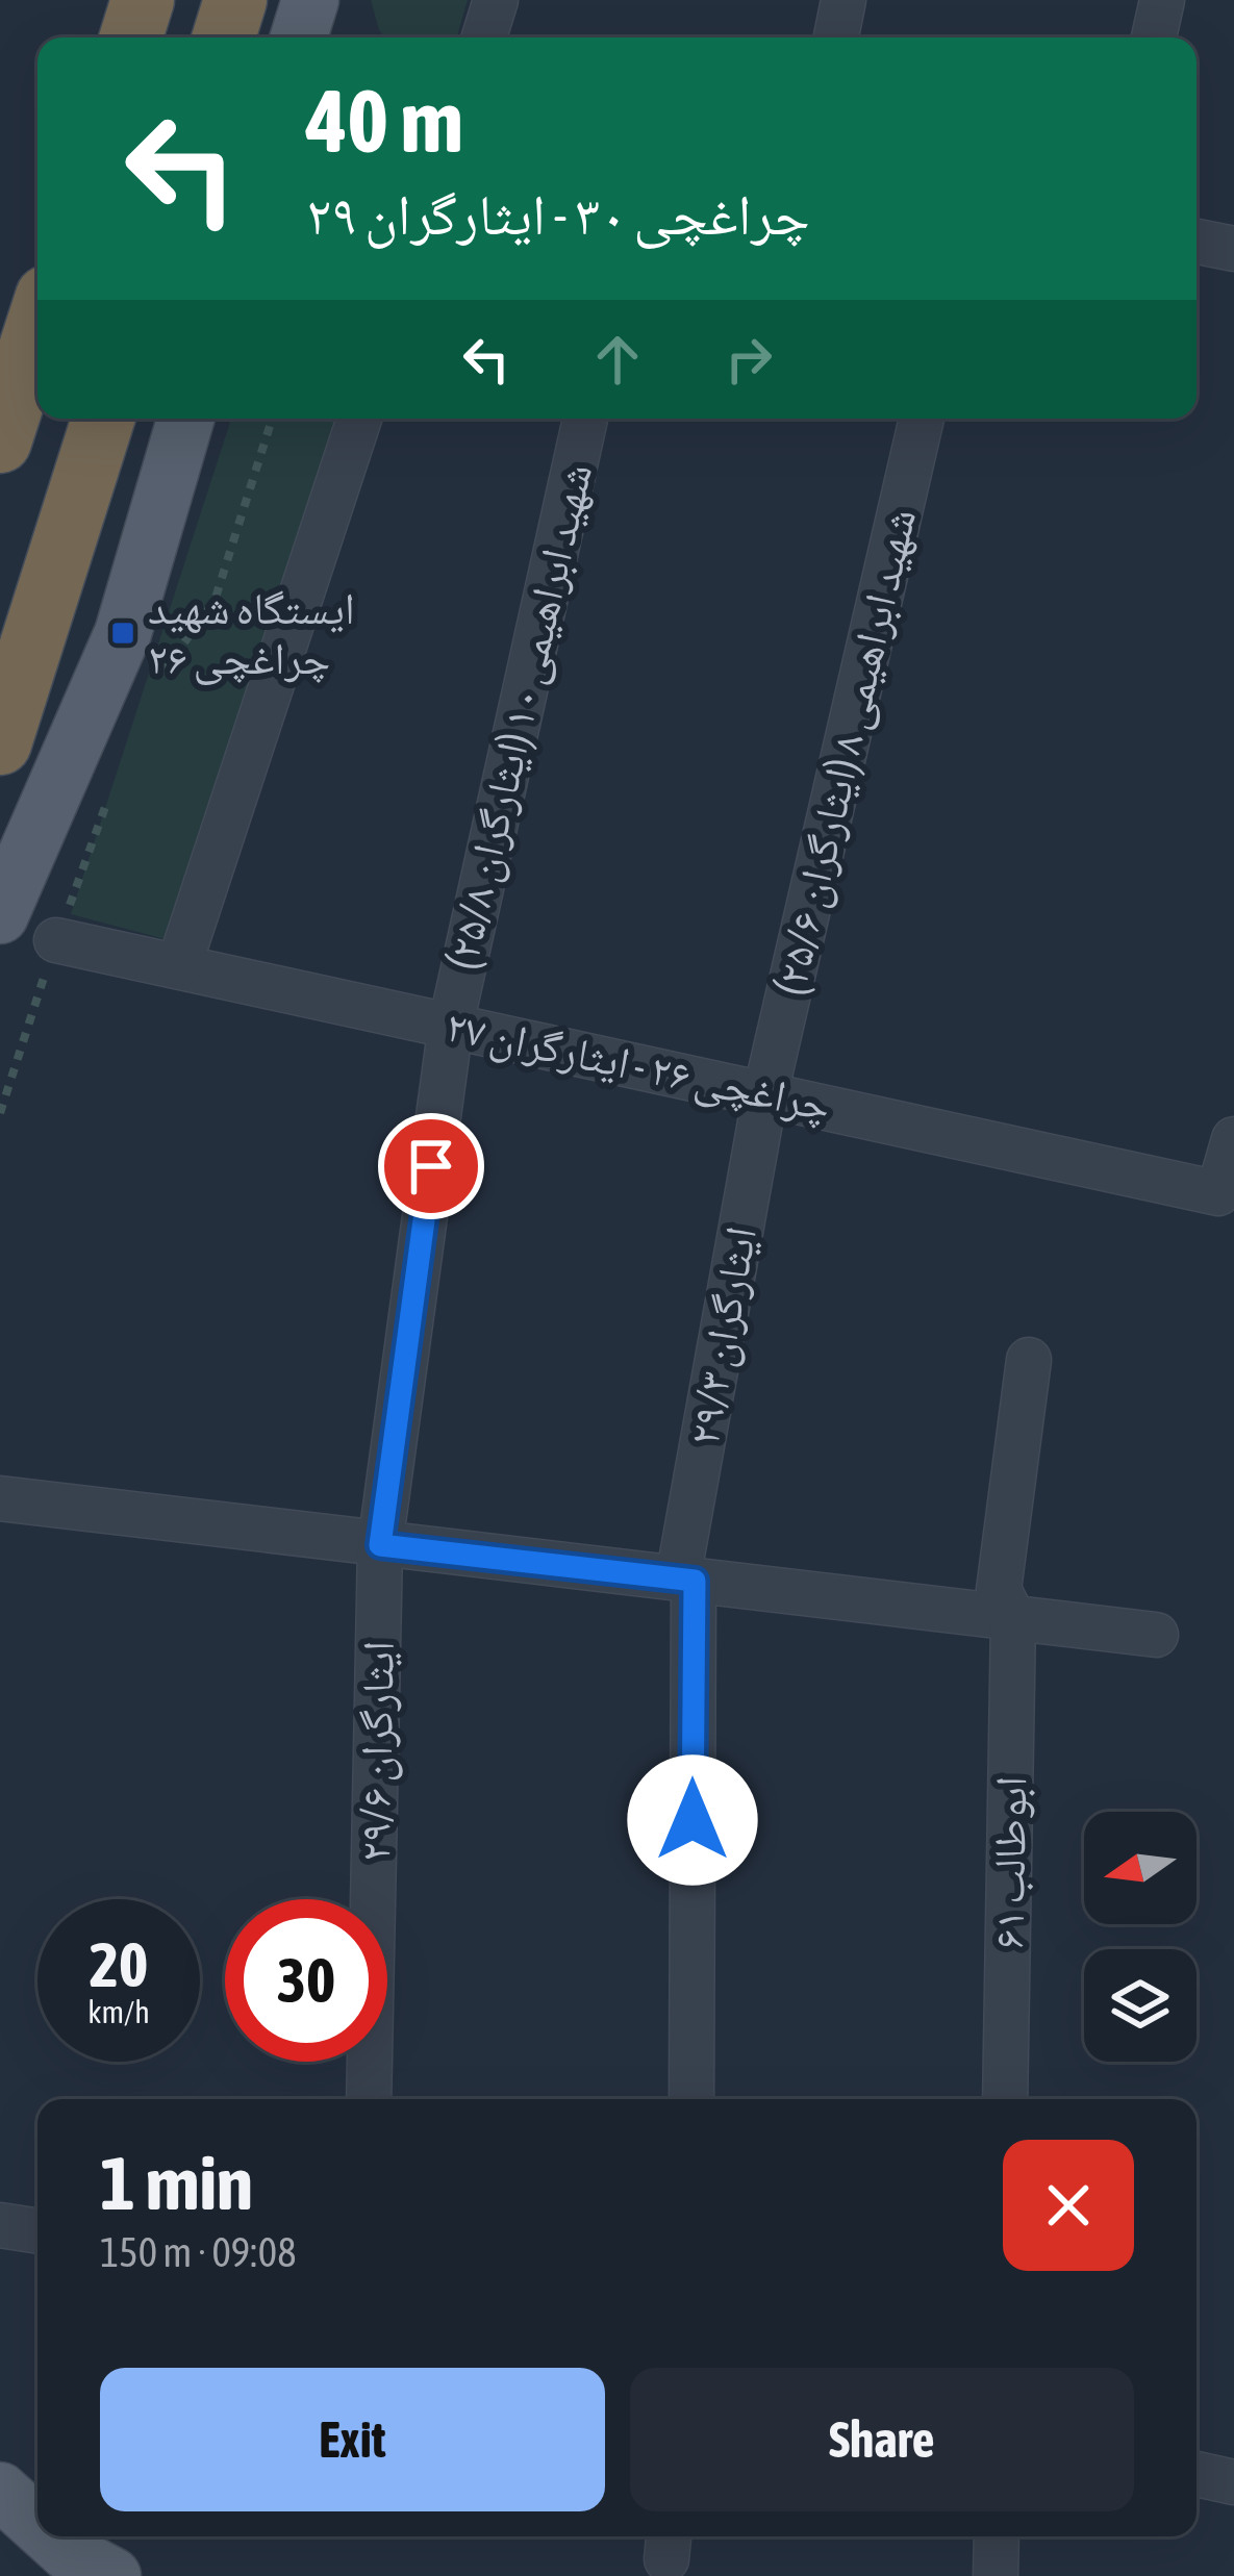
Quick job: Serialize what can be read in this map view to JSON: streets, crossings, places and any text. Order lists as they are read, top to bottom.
{
  "streets": {
    "street": [
      "شهید ابراهیمی ۱۰ (ایثارگران ۲۵/۸)",
      "شهید ابراهیمی ۸ (ایثارگران ۲۵/۶)",
      "چراغچی ۲۶ - ایثارگران ۲۷",
      "ایثارگران ۲۹/۳",
      "ایثارگران ۲۹/۶",
      "ابوطالب ۶۱"
    ]
  },
  "crossings": [
    ["شهید ابراهیمی ۱۰ (ایثارگران ۲۵/۸)", "چراغچی ۲۶ - ایثارگران ۲۷"],
    ["شهید ابراهیمی ۱۰ (ایثارگران ۲۵/۸)", "ایثارگران ۲۹/۶"],
    ["شهید ابراهیمی ۸ (ایثارگران ۲۵/۶)", "چراغچی ۲۶ - ایثارگران ۲۷"],
    ["شهید ابراهیمی ۸ (ایثارگران ۲۵/۶)", "ایثارگران ۲۹/۳"],
    ["چراغچی ۲۶ - ایثارگران ۲۷", "ایثارگران ۲۹/۳"]
  ],
  "places": {
    "transit": ["ایستگاه شهید چراغچی ۲۶"]
  },
  "north": "left",
  "page": {
    "turn": ["40 m", "چراغچی ۳۰ - ایثارگران ۲۹"],
    "speed": "20 km/h",
    "limit": "30",
    "heading": ["1 min", "150 m · 09:08"],
    "buttons": ["Exit", "Share"]
  }
}
